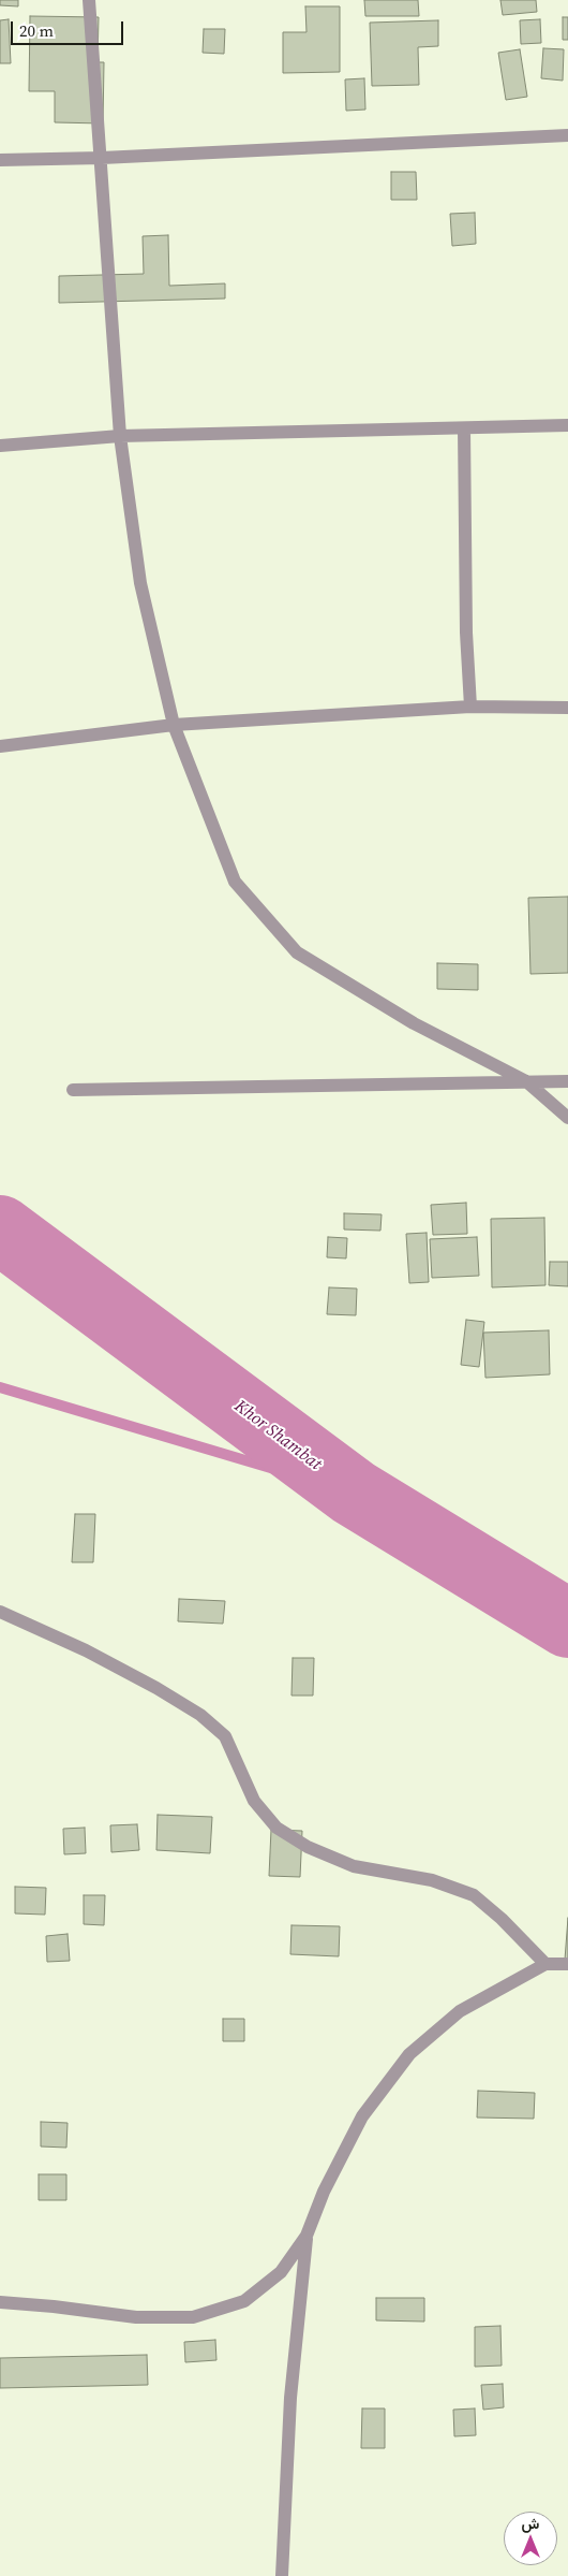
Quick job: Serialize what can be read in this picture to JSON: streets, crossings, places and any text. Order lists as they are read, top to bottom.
{
  "water": ["Khor Shambat"],
  "scale_bar": "20 m",
  "north": "top"
}
